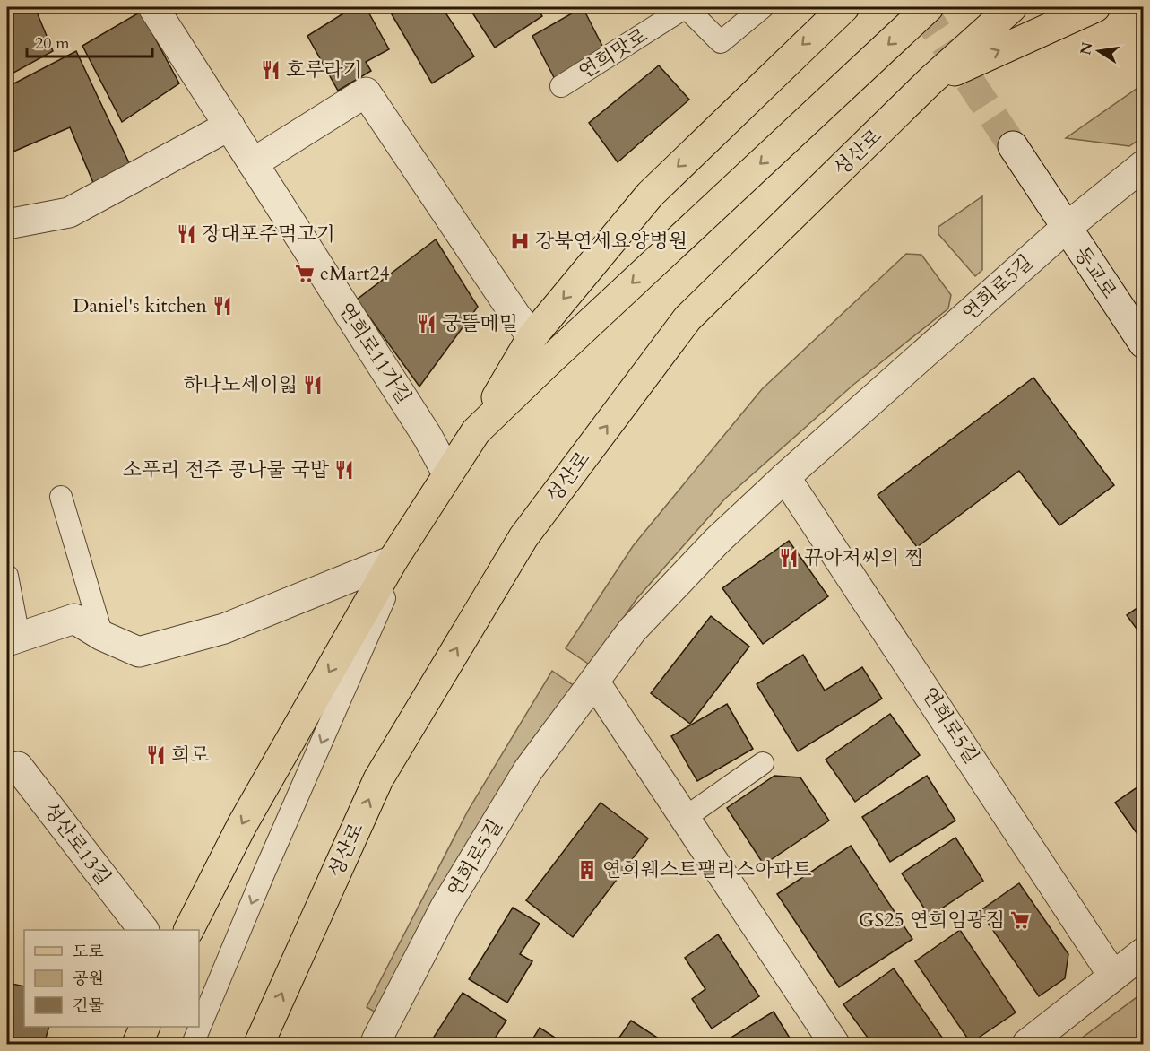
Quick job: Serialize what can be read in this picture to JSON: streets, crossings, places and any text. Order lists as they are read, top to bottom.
{
  "streets": {
    "main road": ["성산로"],
    "street": [
      "동교로",
      "연희로5길",
      "연희로11가길",
      "성산로13길"
    ],
    "lane": ["연희맛로"]
  },
  "crossings": [
    ["동교로", "연희로5길"]
  ],
  "places": {
    "restaurant": [
      "호루라기",
      "장대포주먹고기",
      "Daniel's kitchen",
      "궁뜰메밀",
      "하나노세이읿",
      "소푸리 전주 콩나물 국밥",
      "뀨아저씨의 찜",
      "희로"
    ],
    "hospital": ["강북연세요양병원"],
    "supermarket": ["eMart24", "GS25 연희임광점"],
    "building": ["연희웨스트팰리스아파트"]
  },
  "legend": ["도로", "공원", "건물"],
  "scale_bar": "20 m",
  "north": "left"
}
